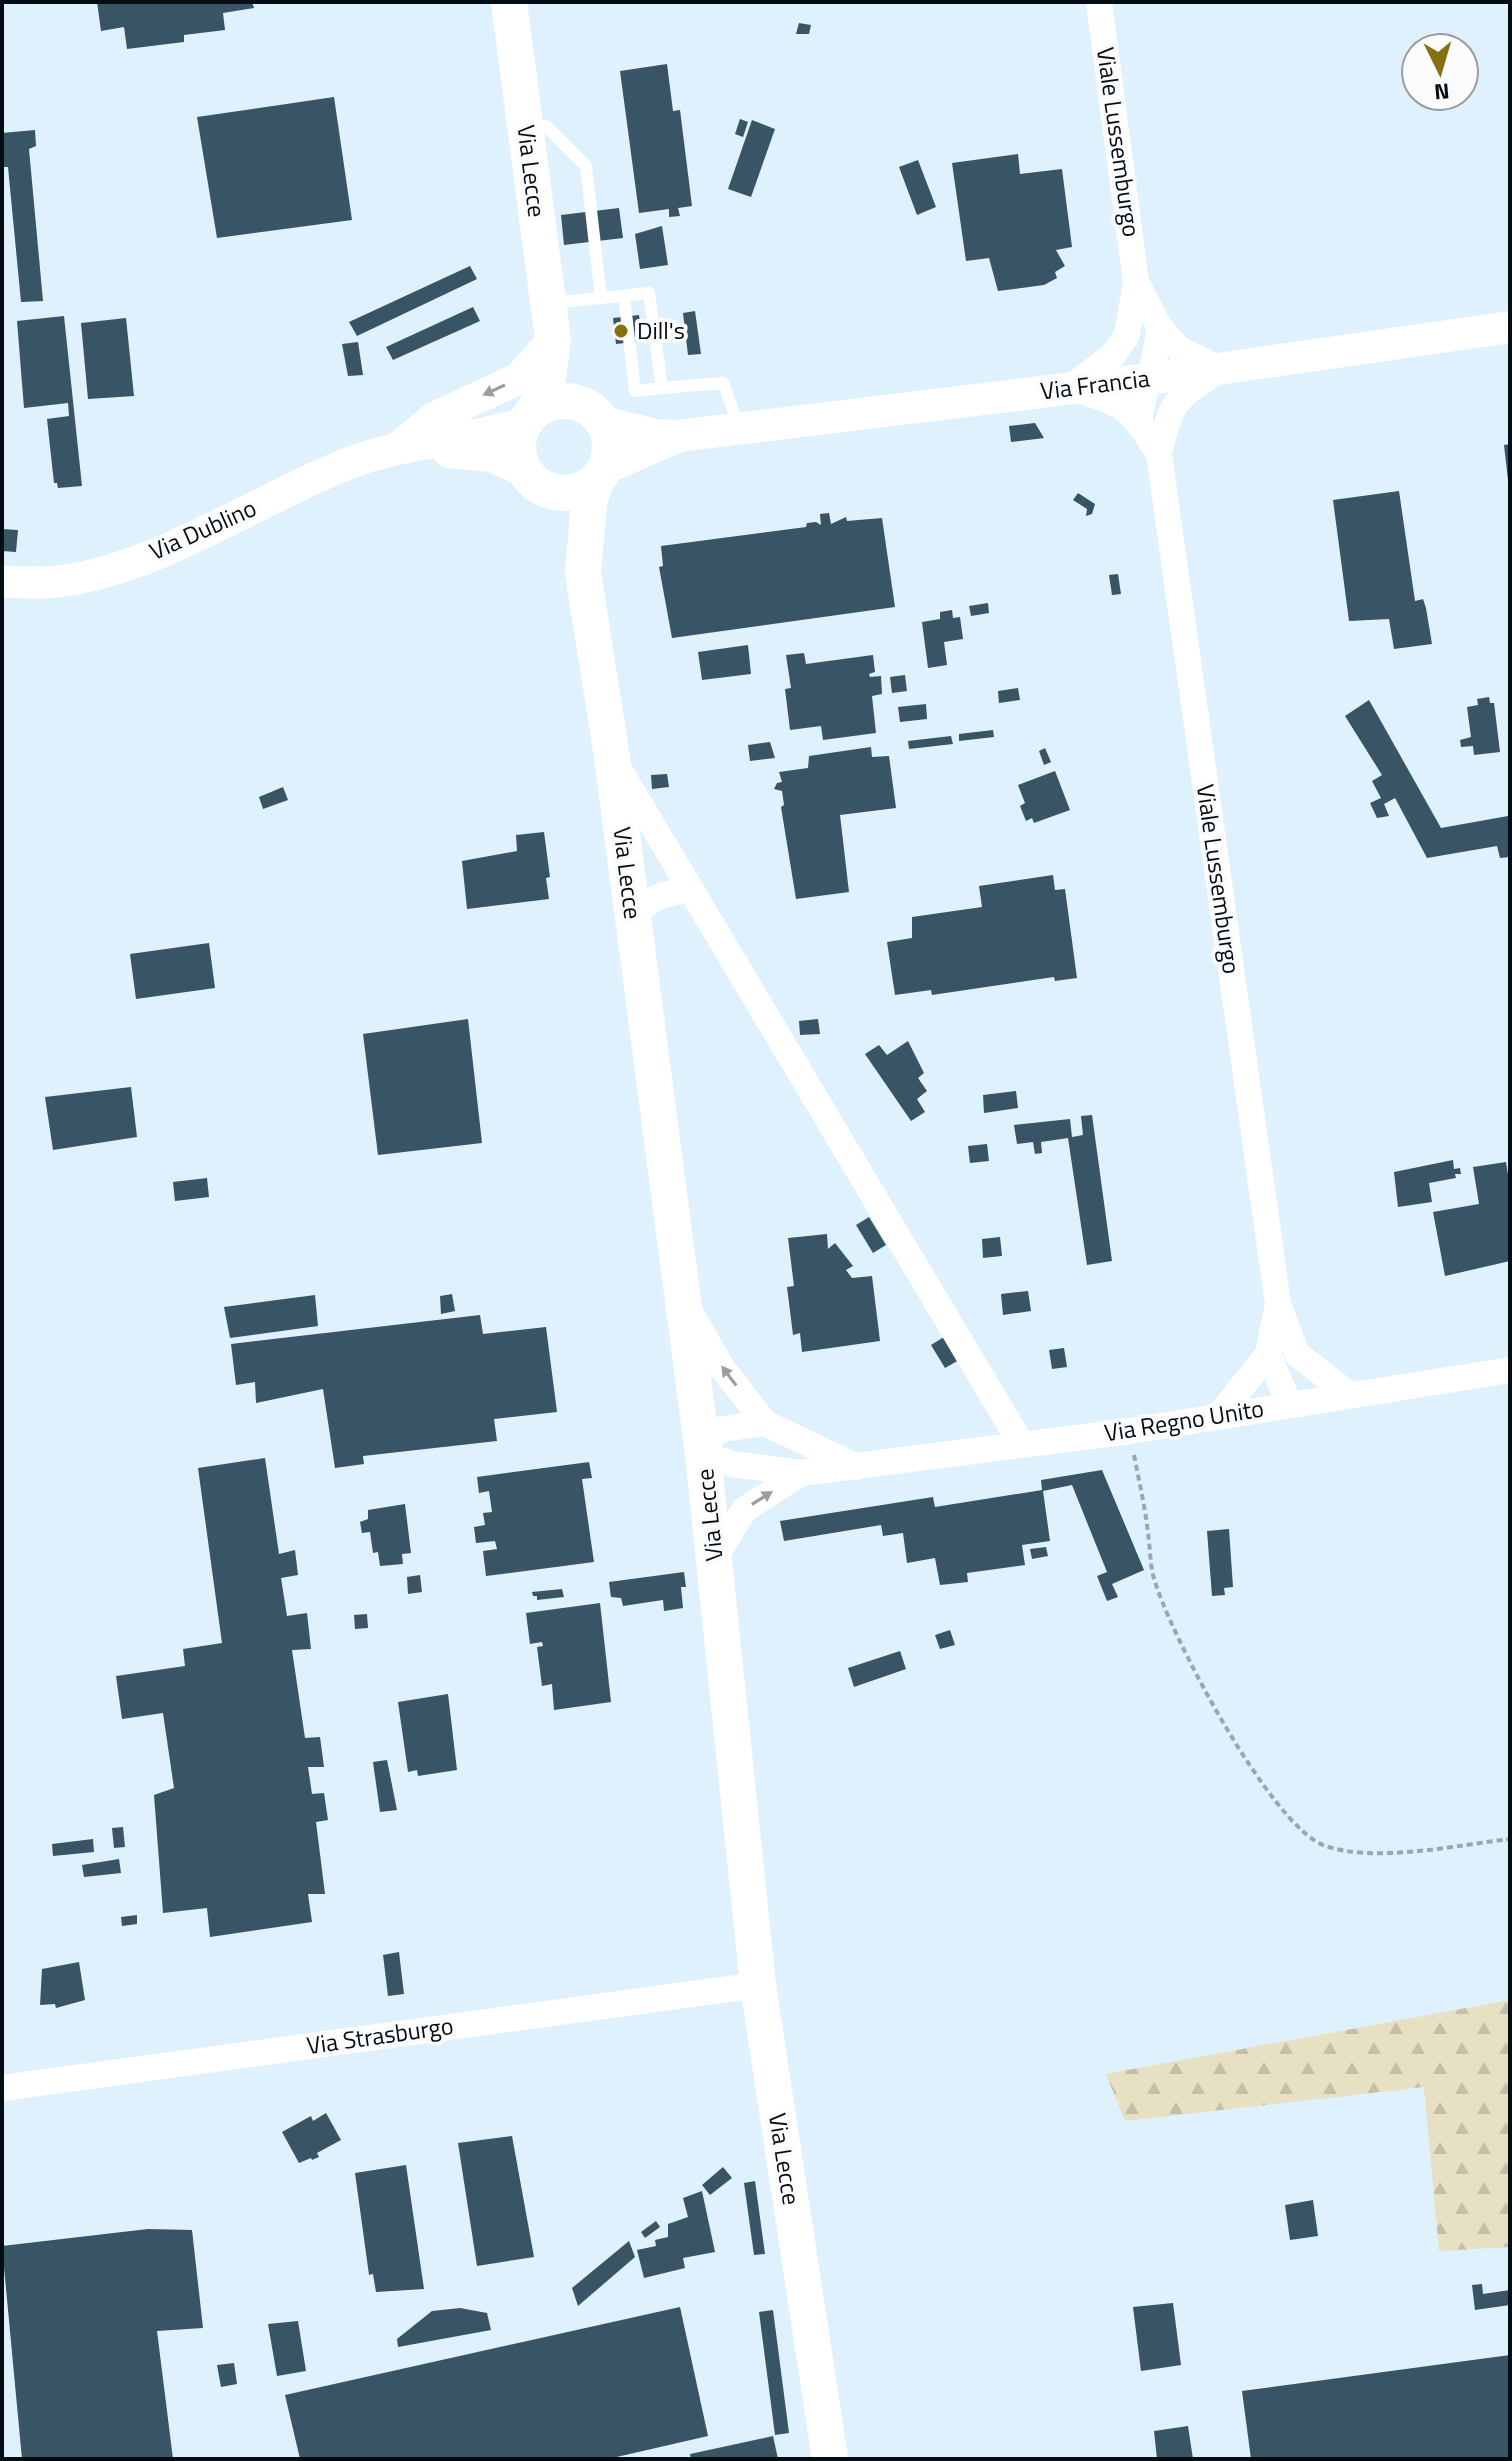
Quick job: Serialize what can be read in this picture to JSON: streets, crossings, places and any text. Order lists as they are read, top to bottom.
{
  "streets": {
    "main road": ["Via Lecce"],
    "street": [
      "Viale Lussemburgo",
      "Via Francia",
      "Via Dublino",
      "Via Regno Unito",
      "Via Strasburgo"
    ]
  },
  "crossings": [
    ["Via Lecce", "Via Dublino"],
    ["Via Lecce", "Via Strasburgo"]
  ],
  "places": ["Dill's"],
  "north": "bottom"
}
